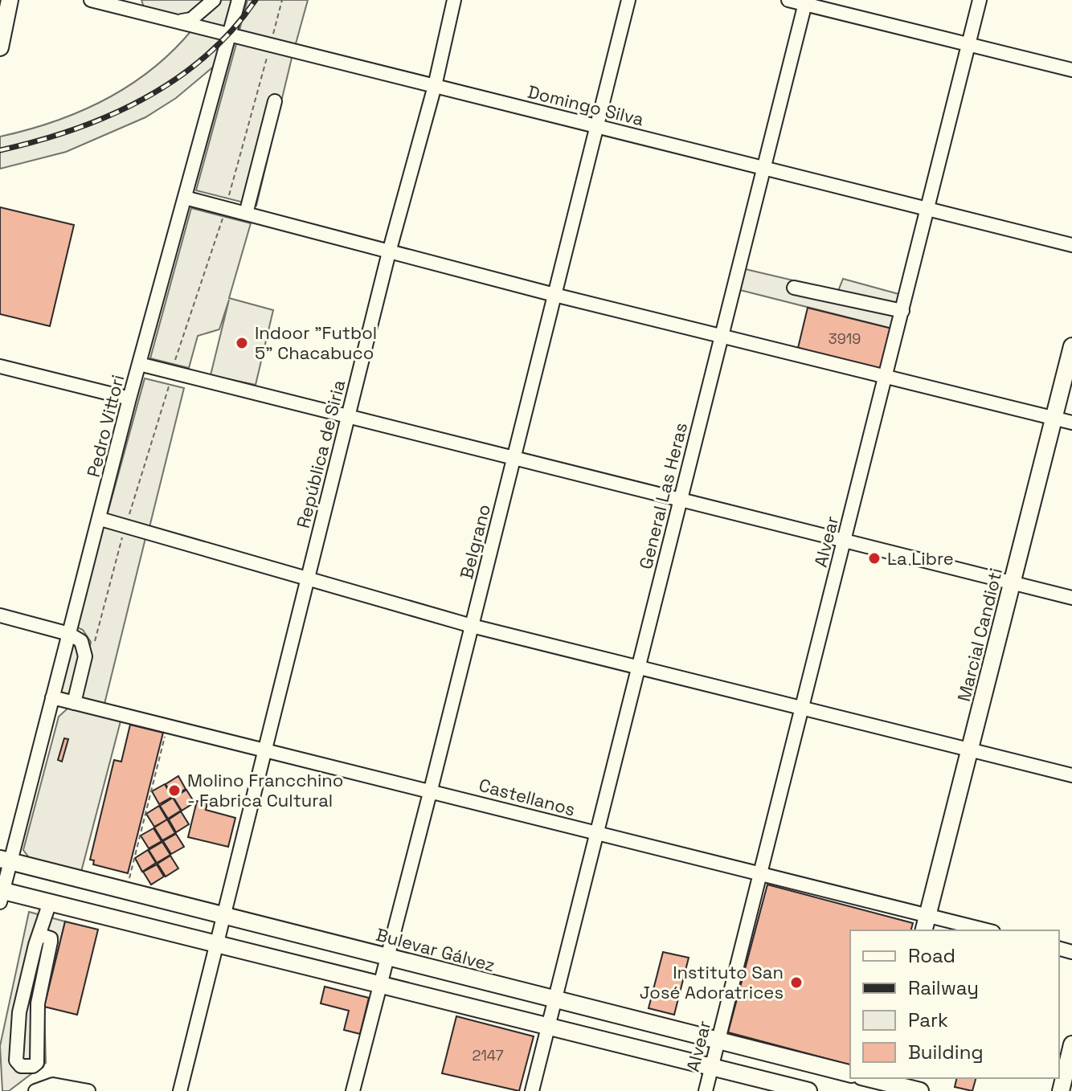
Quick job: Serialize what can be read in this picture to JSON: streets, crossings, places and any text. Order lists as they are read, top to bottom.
{
  "streets": {
    "main road": ["Marcial Candioti", "Bulevar Gálvez"],
    "street": [
      "Domingo Silva",
      "Pedro Vittori",
      "República de Siria",
      "General Las Heras",
      "Belgrano",
      "Alvear",
      "Castellanos"
    ]
  },
  "crossings": [
    ["Domingo Silva", "Pedro Vittori"],
    ["Domingo Silva", "República de Siria"],
    ["Domingo Silva", "General Las Heras"],
    ["Domingo Silva", "Belgrano"],
    ["Domingo Silva", "Alvear"],
    ["Pedro Vittori", "Castellanos"],
    ["Pedro Vittori", "Bulevar Gálvez"],
    ["República de Siria", "Castellanos"],
    ["República de Siria", "Bulevar Gálvez"],
    ["General Las Heras", "Castellanos"],
    ["General Las Heras", "Bulevar Gálvez"],
    ["Belgrano", "Castellanos"],
    ["Belgrano", "Bulevar Gálvez"],
    ["Alvear", "Castellanos"],
    ["Alvear", "Bulevar Gálvez"],
    ["Marcial Candioti", "Castellanos"]
  ],
  "places": [
    "Indoor \"Futbol 5\" Chacabuco",
    "La Libre",
    "Molino Francchino - Fabrica Cultural",
    "Instituto San José Adoratrices"
  ],
  "house_numbers": ["3919", "2147"],
  "legend": [
    "Road",
    "Railway",
    "Park",
    "Building"
  ]
}
